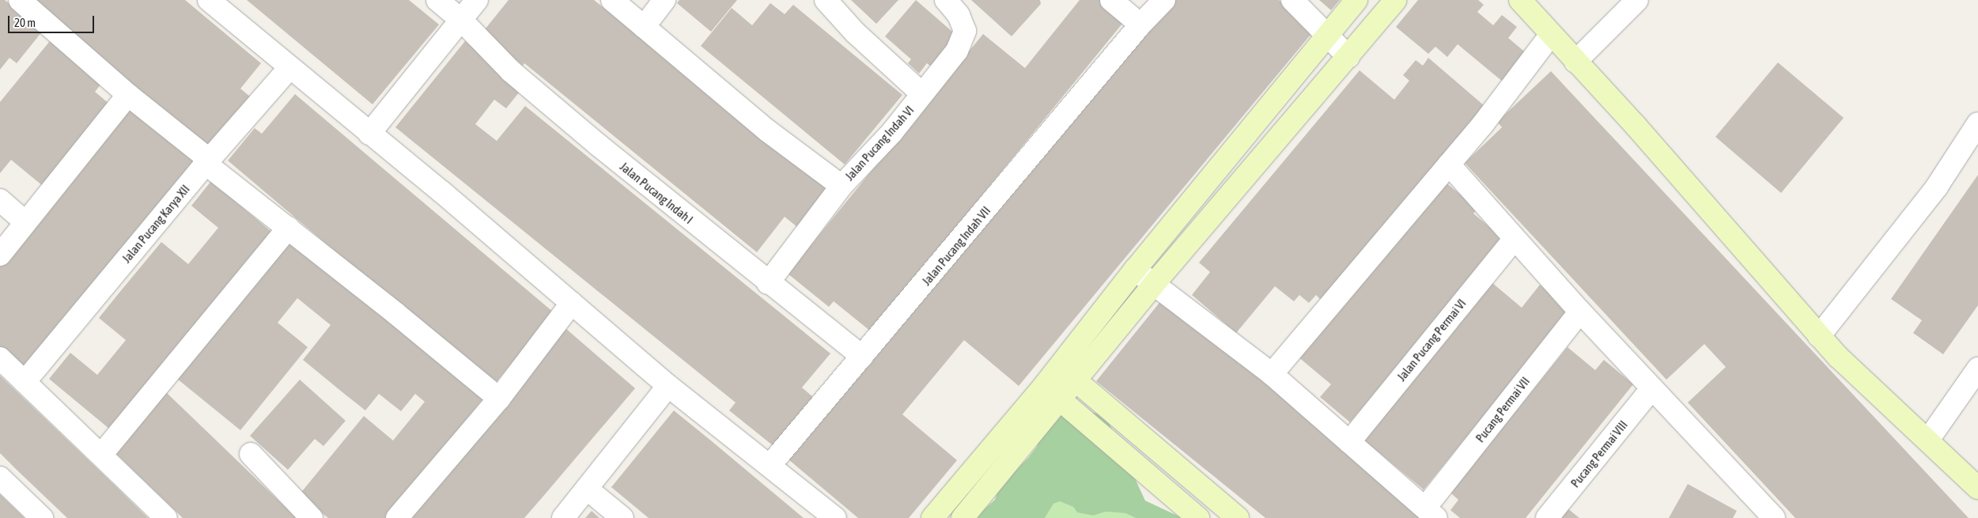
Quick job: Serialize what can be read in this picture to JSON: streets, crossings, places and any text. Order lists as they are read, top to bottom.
{
  "streets": {
    "street": [
      "Jalan Pucang Indah VI",
      "Jalan Pucang Indah I",
      "Jalan Pucang Karya XII",
      "Jalan Pucang Indah VII",
      "Jalan Pucang Permai VI",
      "Pucang Permai VII",
      "Pucang Permai VIII"
    ]
  },
  "crossings": [
    ["Jalan Pucang Indah VI", "Jalan Pucang Indah I"],
    ["Jalan Pucang Indah I", "Jalan Pucang Indah VII"]
  ],
  "scale_bar": "20 m"
}
